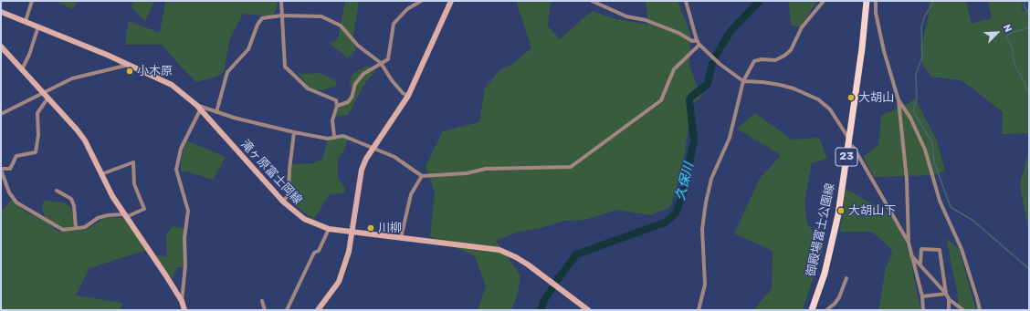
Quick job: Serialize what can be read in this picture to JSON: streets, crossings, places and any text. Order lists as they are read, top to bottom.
{
  "streets": {
    "main road": ["23", "滝ヶ原富士岡線", "御殿場富士公園線"]
  },
  "water": ["久保川"],
  "places": [
    "小木原",
    "大胡山",
    "大胡山下",
    "川柳"
  ],
  "north": "top right"
}
